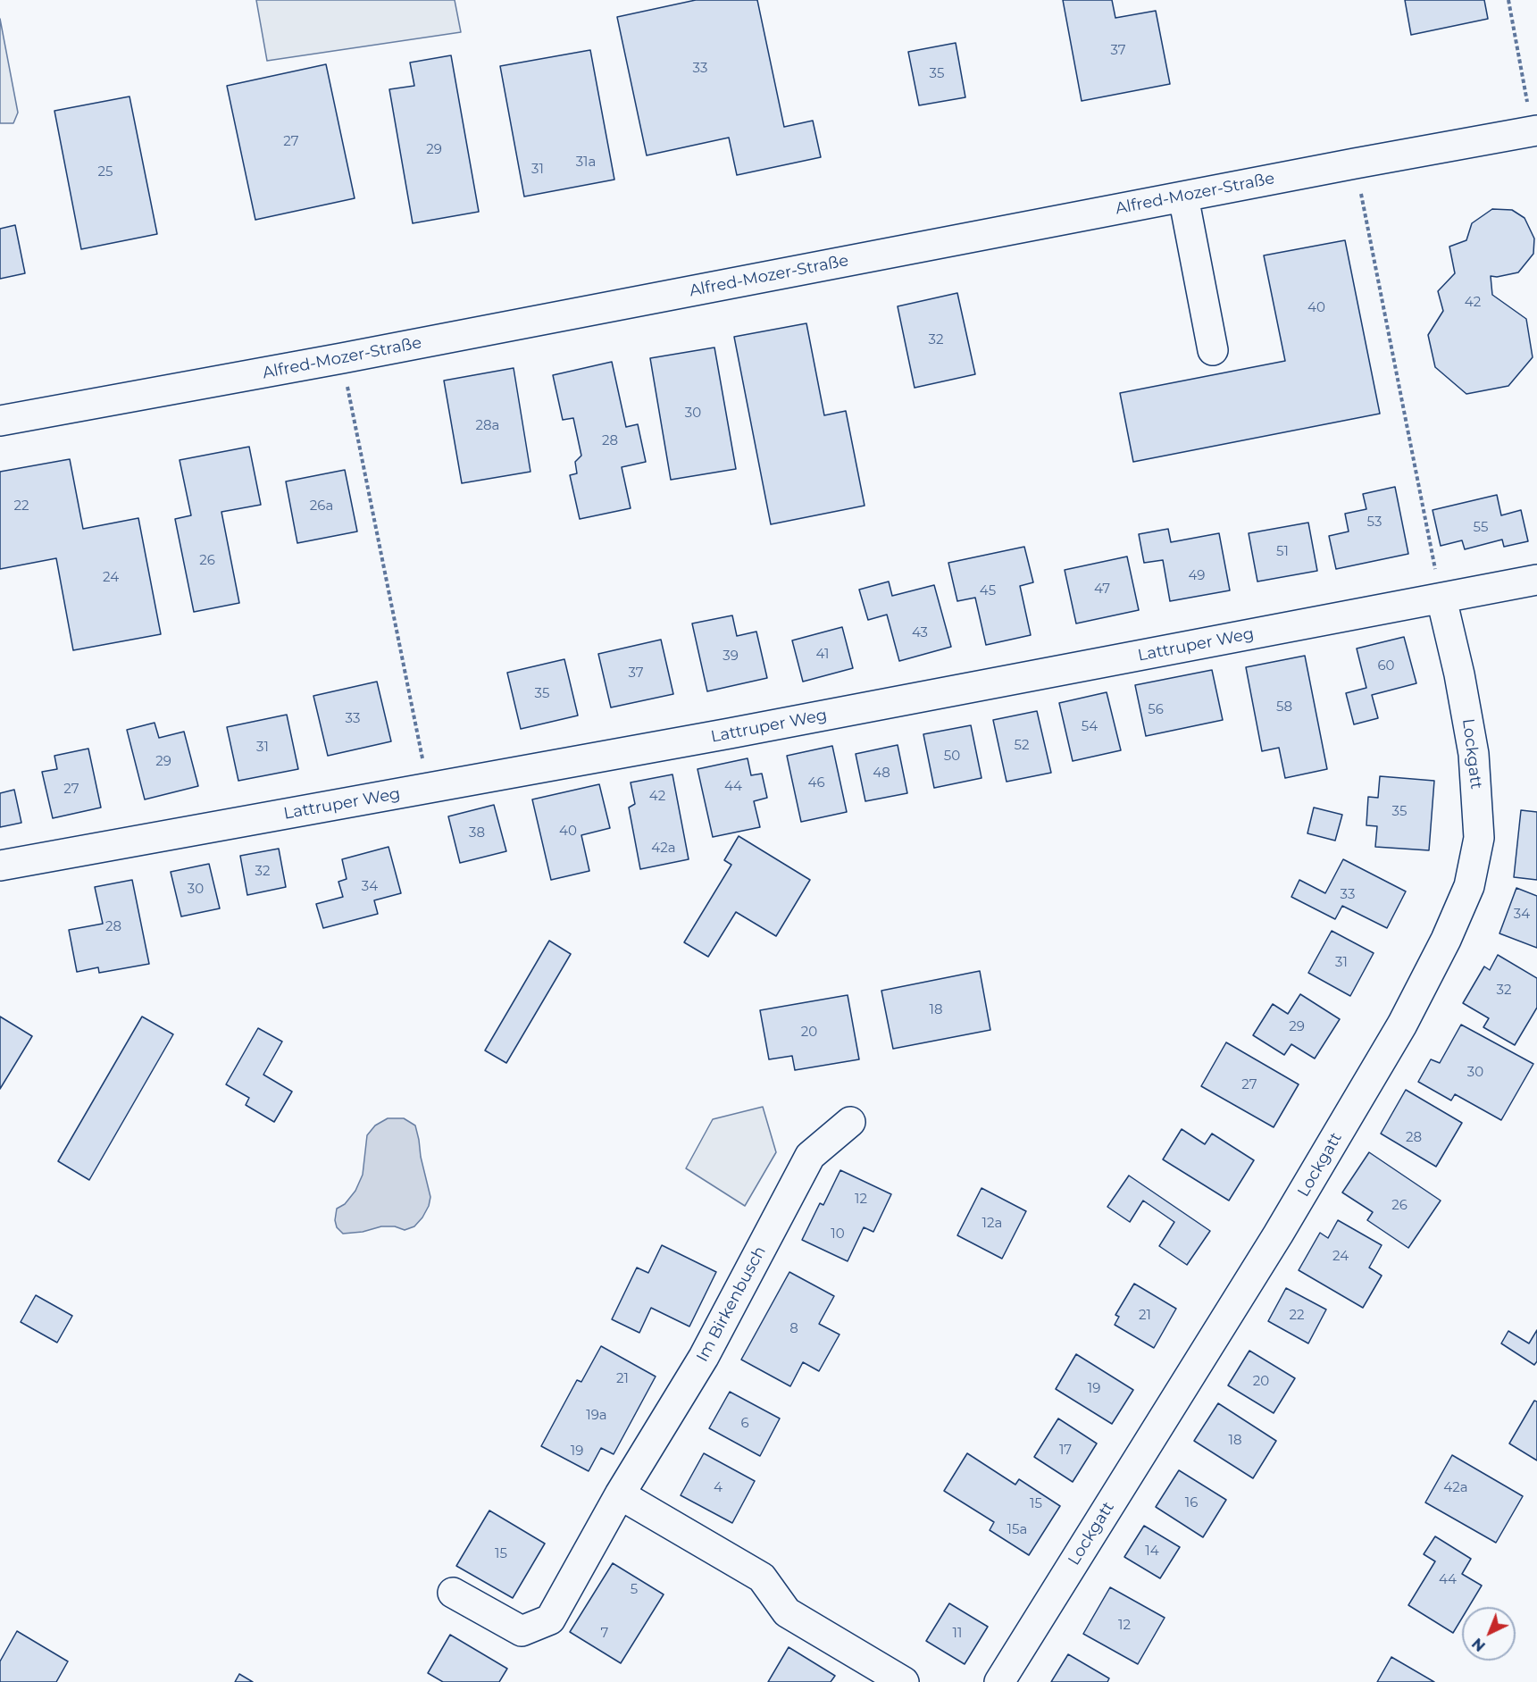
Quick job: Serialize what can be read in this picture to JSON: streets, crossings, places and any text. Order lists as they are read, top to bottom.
{
  "streets": {
    "street": [
      "Alfred-Mozer-Straße",
      "Lattruper Weg",
      "Lockgatt",
      "Im Birkenbusch"
    ]
  },
  "crossings": [
    ["Lattruper Weg", "Lockgatt"]
  ],
  "house_numbers": [
    "37",
    "33",
    "35",
    "27",
    "29",
    "31a",
    "31",
    "25",
    "42",
    "40",
    "32",
    "30",
    "28a",
    "28",
    "22",
    "26a",
    "53",
    "55",
    "51",
    "26",
    "49",
    "24",
    "47",
    "45",
    "43",
    "41",
    "39",
    "60",
    "37",
    "35",
    "58",
    "56",
    "33",
    "54",
    "52",
    "31",
    "50",
    "29",
    "48",
    "46",
    "44",
    "27",
    "42",
    "35",
    "40",
    "38",
    "42a",
    "32",
    "34",
    "30",
    "33",
    "34",
    "28",
    "31",
    "32",
    "18",
    "29",
    "20",
    "30",
    "27",
    "28",
    "12",
    "26",
    "12a",
    "10",
    "24",
    "21",
    "22",
    "8",
    "21",
    "20",
    "19",
    "19a",
    "6",
    "18",
    "17",
    "19",
    "4",
    "42a",
    "16",
    "15",
    "15a",
    "14",
    "15",
    "44",
    "5",
    "12",
    "7",
    "11"
  ],
  "north": "bottom left"
}
